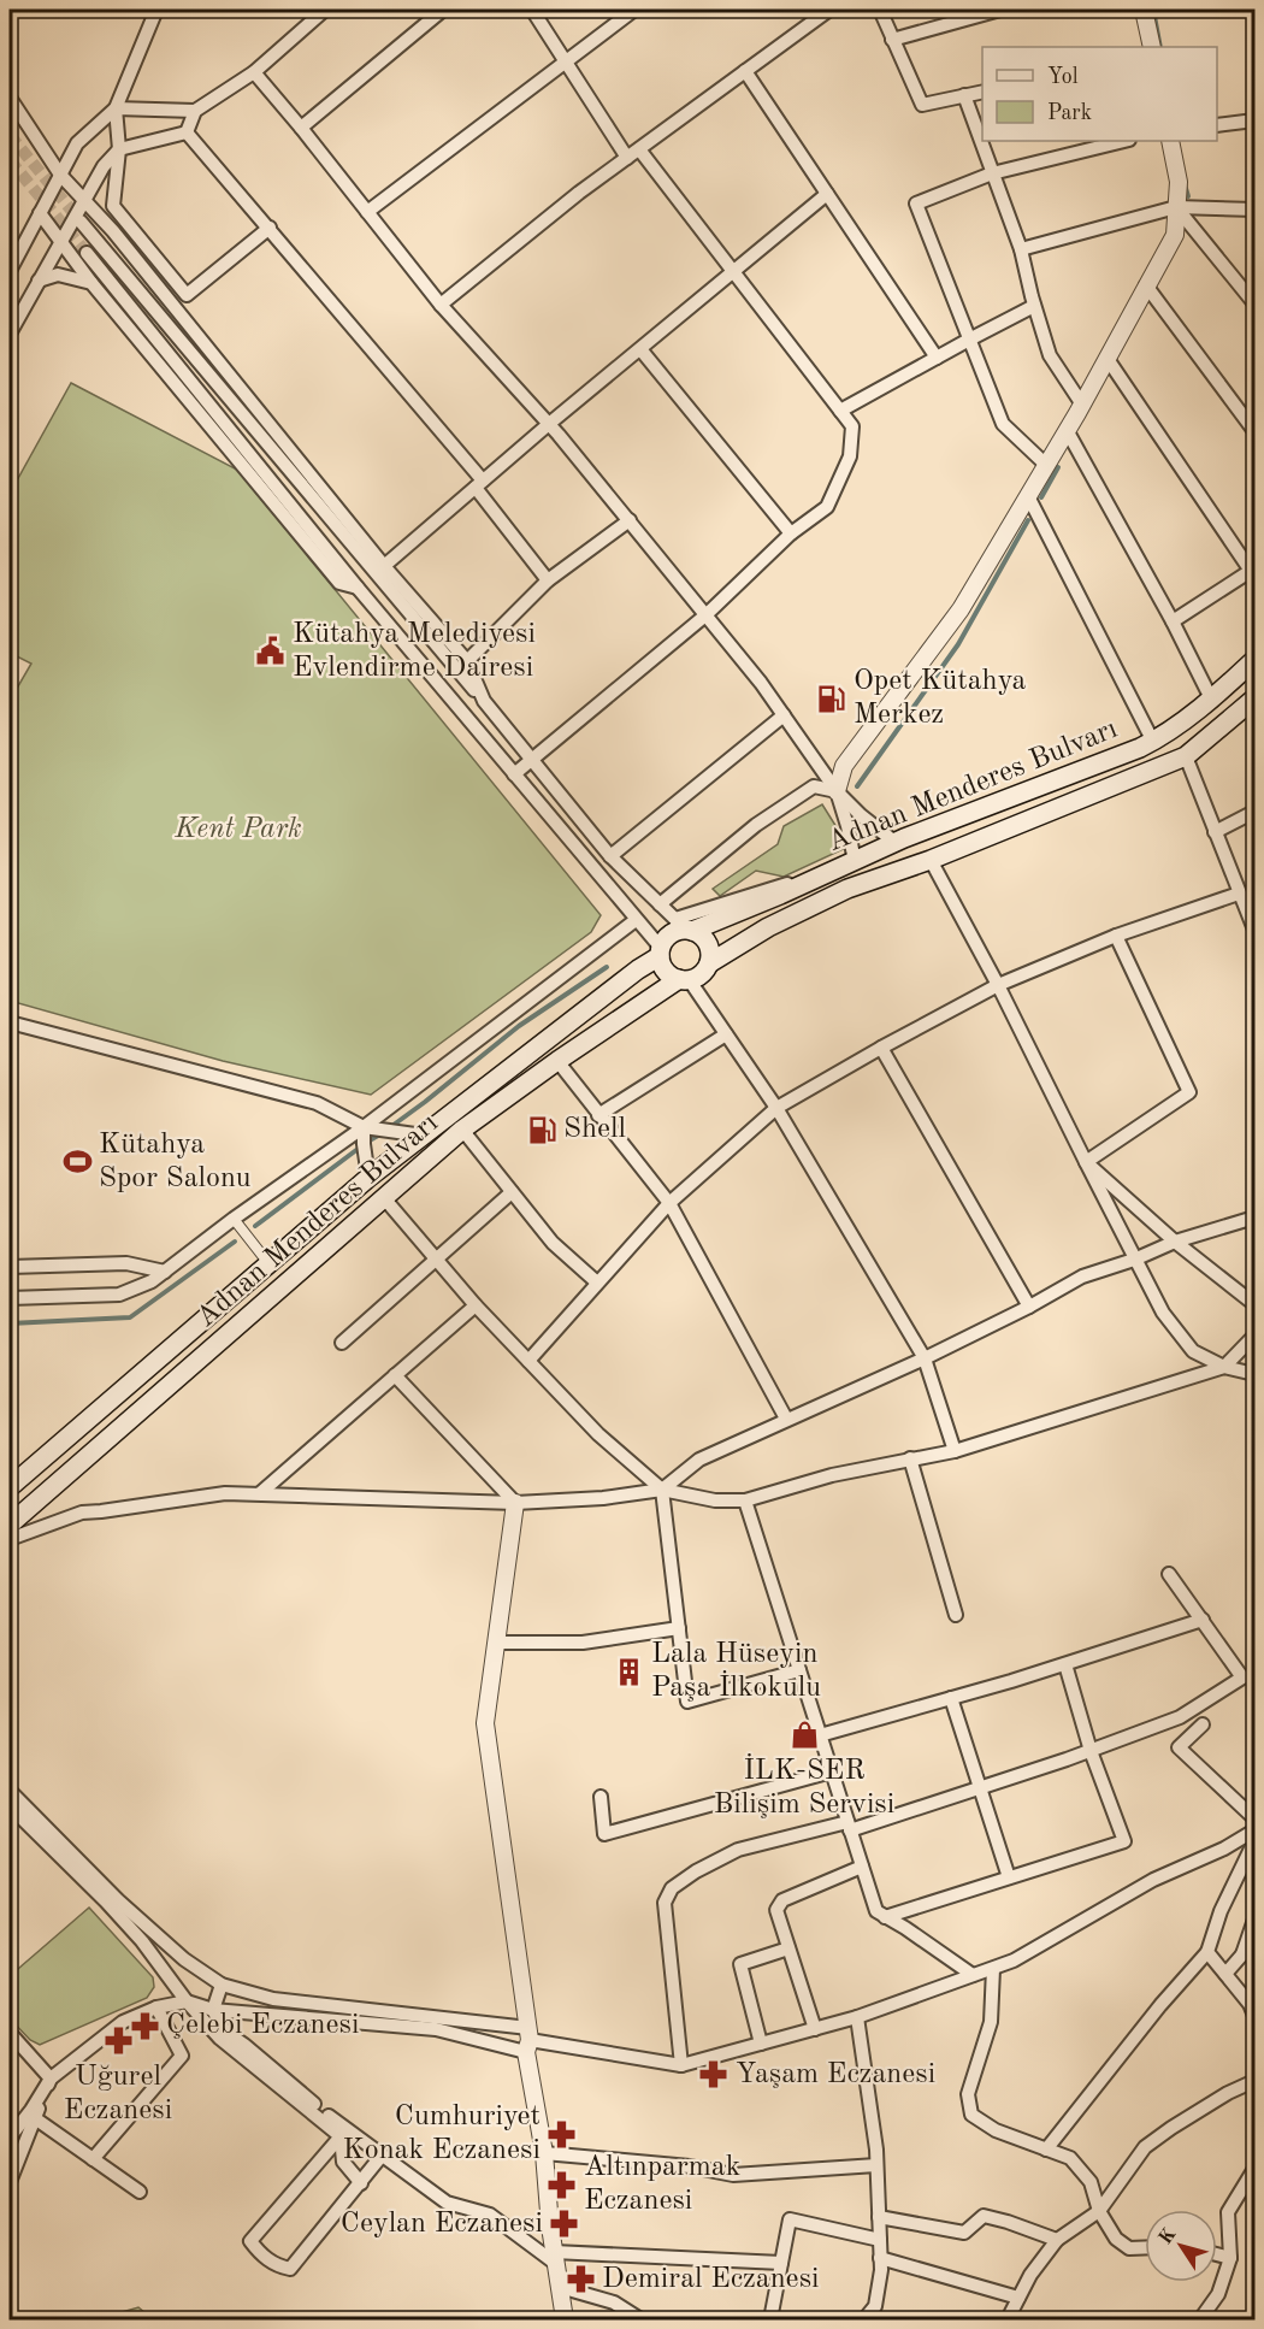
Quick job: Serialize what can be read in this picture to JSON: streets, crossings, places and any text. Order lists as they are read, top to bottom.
{
  "streets": {
    "main road": ["Adnan Menderes Bulvarı"]
  },
  "parks": ["Kent Park"],
  "places": {
    "public building": ["Kütahya Melediyesi Evlendirme Dairesi"],
    "fuel station": ["Opet Kütahya Merkez", "Shell"],
    "sports": ["Kütahya Spor Salonu"],
    "building": ["Lala Hüseyin Paşa İlkokulu"],
    "shop": ["İLK-SER Bilişim Servisi"],
    "pharmacy": [
      "Çelebi Eczanesi",
      "Uğurel Eczanesi",
      "Yaşam Eczanesi",
      "Cumhuriyet Konak Eczanesi",
      "Altınparmak Eczanesi",
      "Ceylan Eczanesi",
      "Demiral Eczanesi"
    ]
  },
  "legend": ["Yol", "Park"],
  "north": "top left"
}
